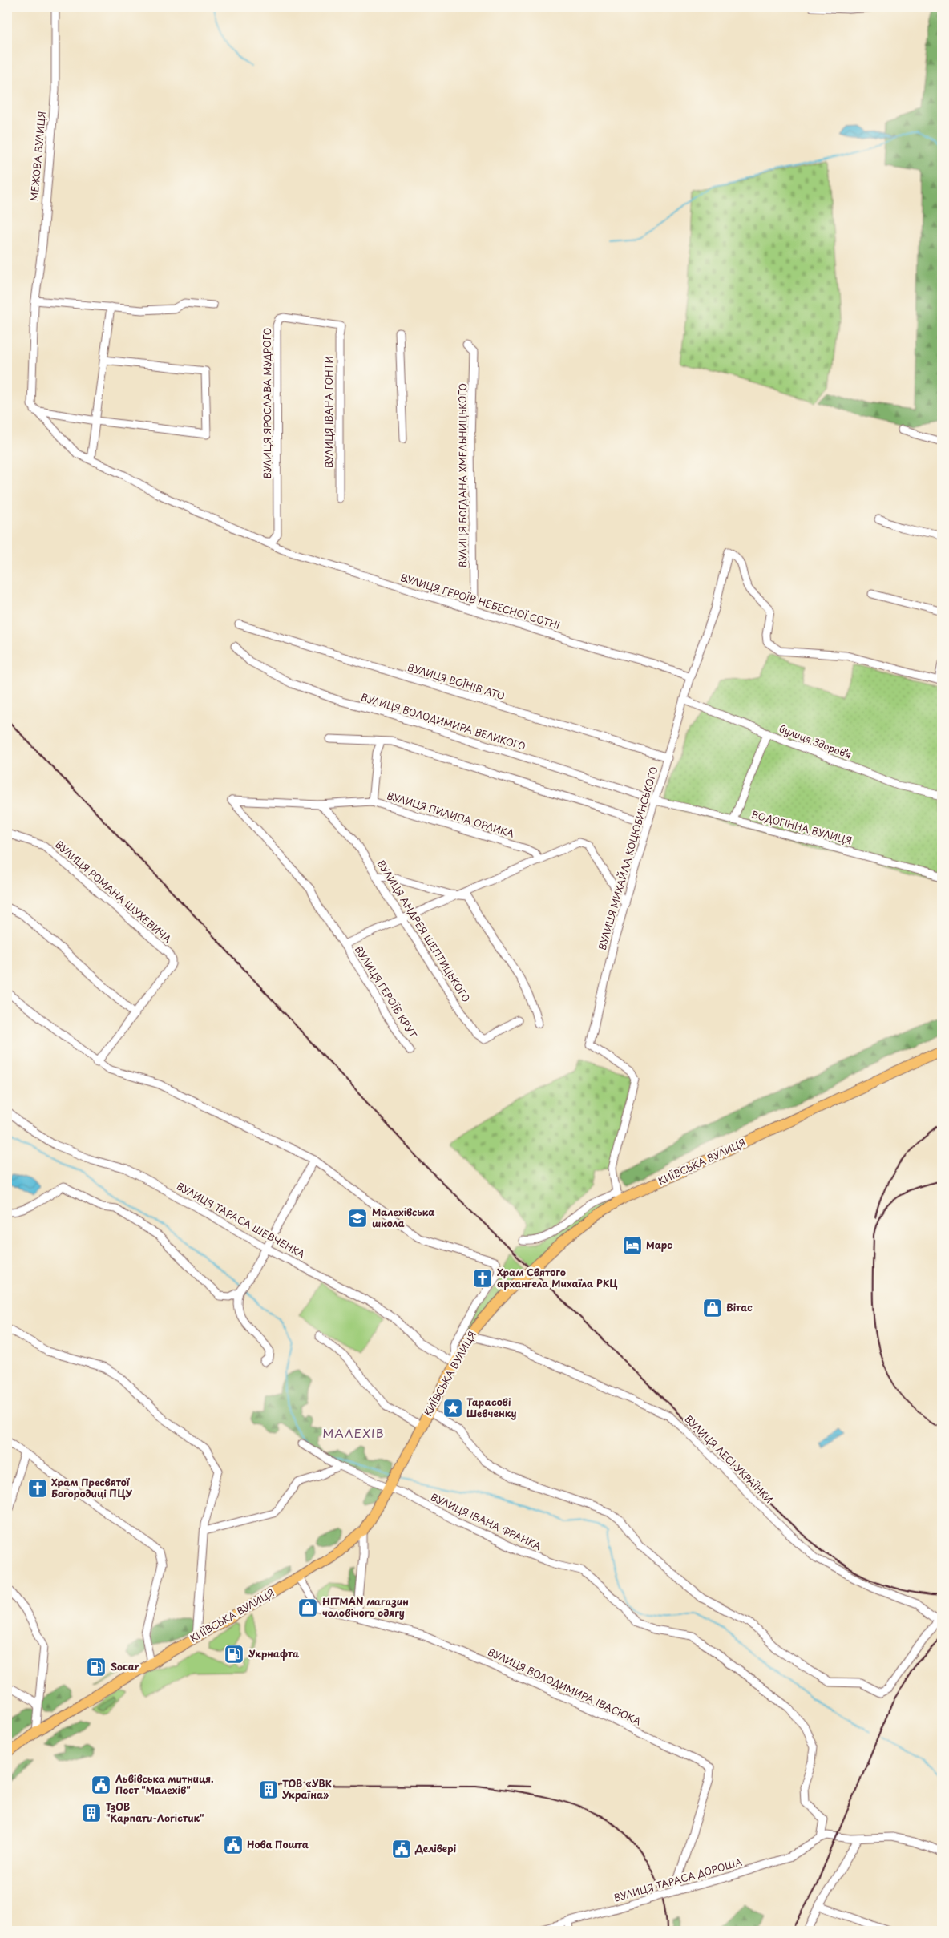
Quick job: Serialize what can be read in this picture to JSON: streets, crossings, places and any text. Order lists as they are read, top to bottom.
{
  "streets": {
    "highway": ["КИЇВСЬКА ВУЛИЦЯ"],
    "street": [
      "МЕЖОВА ВУЛИЦЯ",
      "ВУЛИЦЯ ЯРОСЛАВА МУДРОГО",
      "ВУЛИЦЯ ІВАНА ГОНТИ",
      "ВУЛИЦЯ БОГДАНА ХМЕЛЬНИЦЬКОГО",
      "ВУЛИЦЯ ГЕРОЇВ НЕБЕСНОЇ СОТНІ",
      "ВУЛИЦЯ ВОЇНІВ АТО",
      "ВУЛИЦЯ ВОЛОДИМИРА ВЕЛИКОГО",
      "вулиця Здоровʼя",
      "ВУЛИЦЯ ПИЛИПА ОРЛИКА",
      "ВОДОГІННА ВУЛИЦЯ",
      "ВУЛИЦЯ МИХАЙЛА КОЦЮБИНСЬКОГО",
      "ВУЛИЦЯ РОМАНА ШУХЕВИЧА",
      "ВУЛИЦЯ АНДРЕЯ ШЕПТИЦЬКОГО",
      "ВУЛИЦЯ ГЕРОЇВ КРУТ",
      "ВУЛИЦЯ ТАРАСА ШЕВЧЕНКА",
      "ВУЛИЦЯ ЛЕСІ УКРАЇНКИ",
      "ВУЛИЦЯ ІВАНА ФРАНКА",
      "ВУЛИЦЯ ВОЛОДИМИРА ІВАСЮКА",
      "ВУЛИЦЯ ТАРАСА ДОРОША"
    ]
  },
  "crossings": [
    ["МЕЖОВА ВУЛИЦЯ", "ВУЛИЦЯ ГЕРОЇВ НЕБЕСНОЇ СОТНІ"],
    ["ВУЛИЦЯ ЯРОСЛАВА МУДРОГО", "ВУЛИЦЯ ІВАНА ГОНТИ"],
    ["ВУЛИЦЯ ЯРОСЛАВА МУДРОГО", "ВУЛИЦЯ ГЕРОЇВ НЕБЕСНОЇ СОТНІ"],
    ["ВУЛИЦЯ БОГДАНА ХМЕЛЬНИЦЬКОГО", "ВУЛИЦЯ ГЕРОЇВ НЕБЕСНОЇ СОТНІ"],
    ["ВУЛИЦЯ ГЕРОЇВ НЕБЕСНОЇ СОТНІ", "ВУЛИЦЯ МИХАЙЛА КОЦЮБИНСЬКОГО"],
    ["ВУЛИЦЯ ВОЇНІВ АТО", "ВУЛИЦЯ МИХАЙЛА КОЦЮБИНСЬКОГО"],
    ["ВУЛИЦЯ ВОЛОДИМИРА ВЕЛИКОГО", "ВОДОГІННА ВУЛИЦЯ"],
    ["ВУЛИЦЯ ВОЛОДИМИРА ВЕЛИКОГО", "ВУЛИЦЯ МИХАЙЛА КОЦЮБИНСЬКОГО"],
    ["вулиця Здоровʼя", "ВУЛИЦЯ МИХАЙЛА КОЦЮБИНСЬКОГО"],
    ["ВУЛИЦЯ ПИЛИПА ОРЛИКА", "ВУЛИЦЯ ГЕРОЇВ КРУТ"],
    ["ВОДОГІННА ВУЛИЦЯ", "ВУЛИЦЯ МИХАЙЛА КОЦЮБИНСЬКОГО"],
    ["ВУЛИЦЯ МИХАЙЛА КОЦЮБИНСЬКОГО", "КИЇВСЬКА ВУЛИЦЯ"],
    ["ВУЛИЦЯ АНДРЕЯ ШЕПТИЦЬКОГО", "ВУЛИЦЯ ГЕРОЇВ КРУТ"],
    ["КИЇВСЬКА ВУЛИЦЯ", "ВУЛИЦЯ ТАРАСА ШЕВЧЕНКА"],
    ["КИЇВСЬКА ВУЛИЦЯ", "ВУЛИЦЯ ЛЕСІ УКРАЇНКИ"],
    ["КИЇВСЬКА ВУЛИЦЯ", "ВУЛИЦЯ ІВАНА ФРАНКА"],
    ["КИЇВСЬКА ВУЛИЦЯ", "ВУЛИЦЯ ВОЛОДИМИРА ІВАСЮКА"],
    ["ВУЛИЦЯ ІВАНА ФРАНКА", "ВУЛИЦЯ ТАРАСА ДОРОША"],
    ["ВУЛИЦЯ ВОЛОДИМИРА ІВАСЮКА", "ВУЛИЦЯ ТАРАСА ДОРОША"]
  ],
  "districts": ["МАЛЕХІВ"],
  "places": {
    "school or university": ["Малехівська школа"],
    "hotel": ["Марс"],
    "church": ["Храм Святого архангела Михаїла РКЦ", "Храм Пресвятої Богородиці ПЦУ"],
    "shop": ["Вітас", "HITMAN магазин чоловічого одягу"],
    "place": ["Тарасові Шевченку"],
    "fuel station": ["Укрнафта", "Socar"],
    "public building": ["Львівська митниця. Пост \"Малехів\"", "Нова Пошта", "Делівері"],
    "building": ["ТОВ «УВК Україна»", "ТзОВ \"Карпати-Логістик\""]
  }
}
